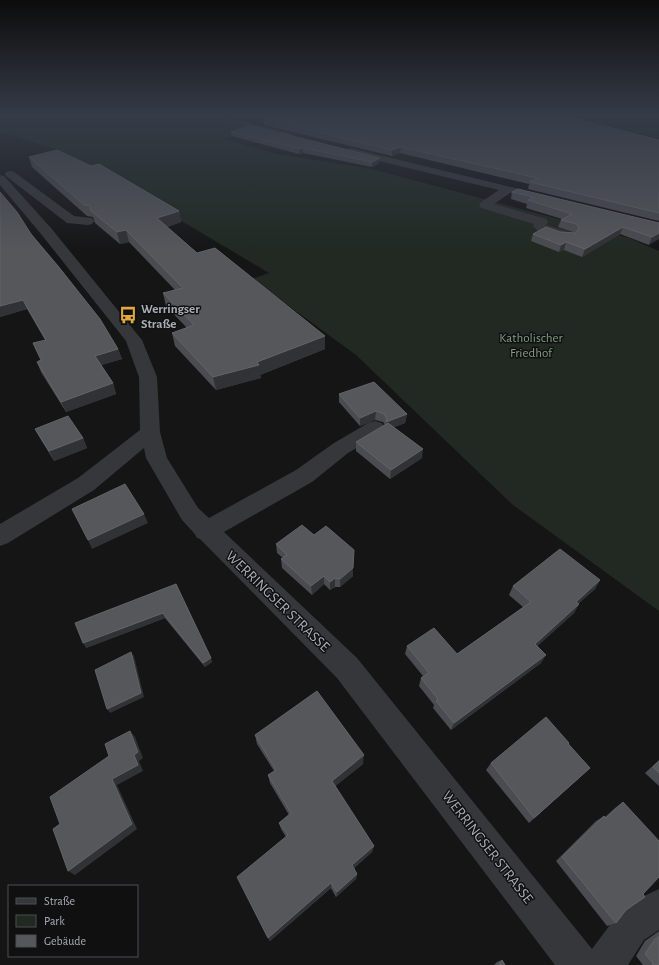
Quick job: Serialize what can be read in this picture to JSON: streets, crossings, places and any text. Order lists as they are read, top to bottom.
{
  "streets": {
    "street": ["WERRINGSER STRASSE"]
  },
  "parks": ["Katholischer Friedhof"],
  "places": {
    "bus stop": ["Werringser Straße"]
  },
  "legend": ["Straße", "Park", "Gebäude"]
}
